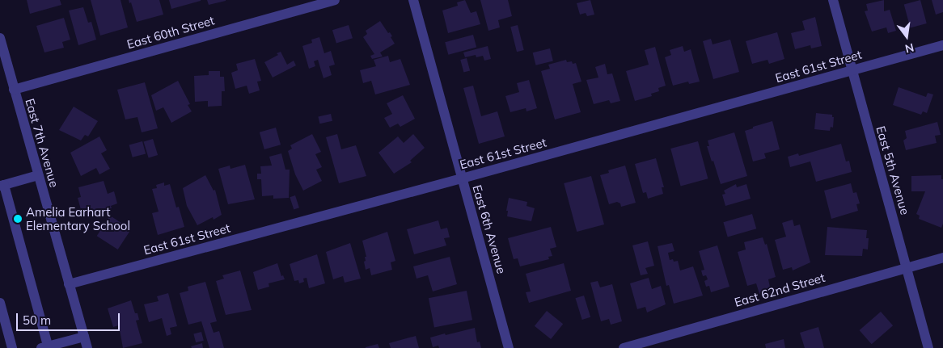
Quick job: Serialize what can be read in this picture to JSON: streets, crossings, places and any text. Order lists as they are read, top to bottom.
{
  "streets": {
    "street": [
      "East 60th Street",
      "East 61st Street",
      "East 7th Avenue",
      "East 5th Avenue",
      "East 6th Avenue",
      "East 62nd Street"
    ]
  },
  "crossings": [
    ["East 60th Street", "East 7th Avenue"],
    ["East 61st Street", "East 7th Avenue"],
    ["East 61st Street", "East 5th Avenue"],
    ["East 61st Street", "East 6th Avenue"],
    ["East 5th Avenue", "East 62nd Street"]
  ],
  "places": ["Amelia Earhart Elementary School"],
  "scale_bar": "50 m",
  "north": "bottom"
}
